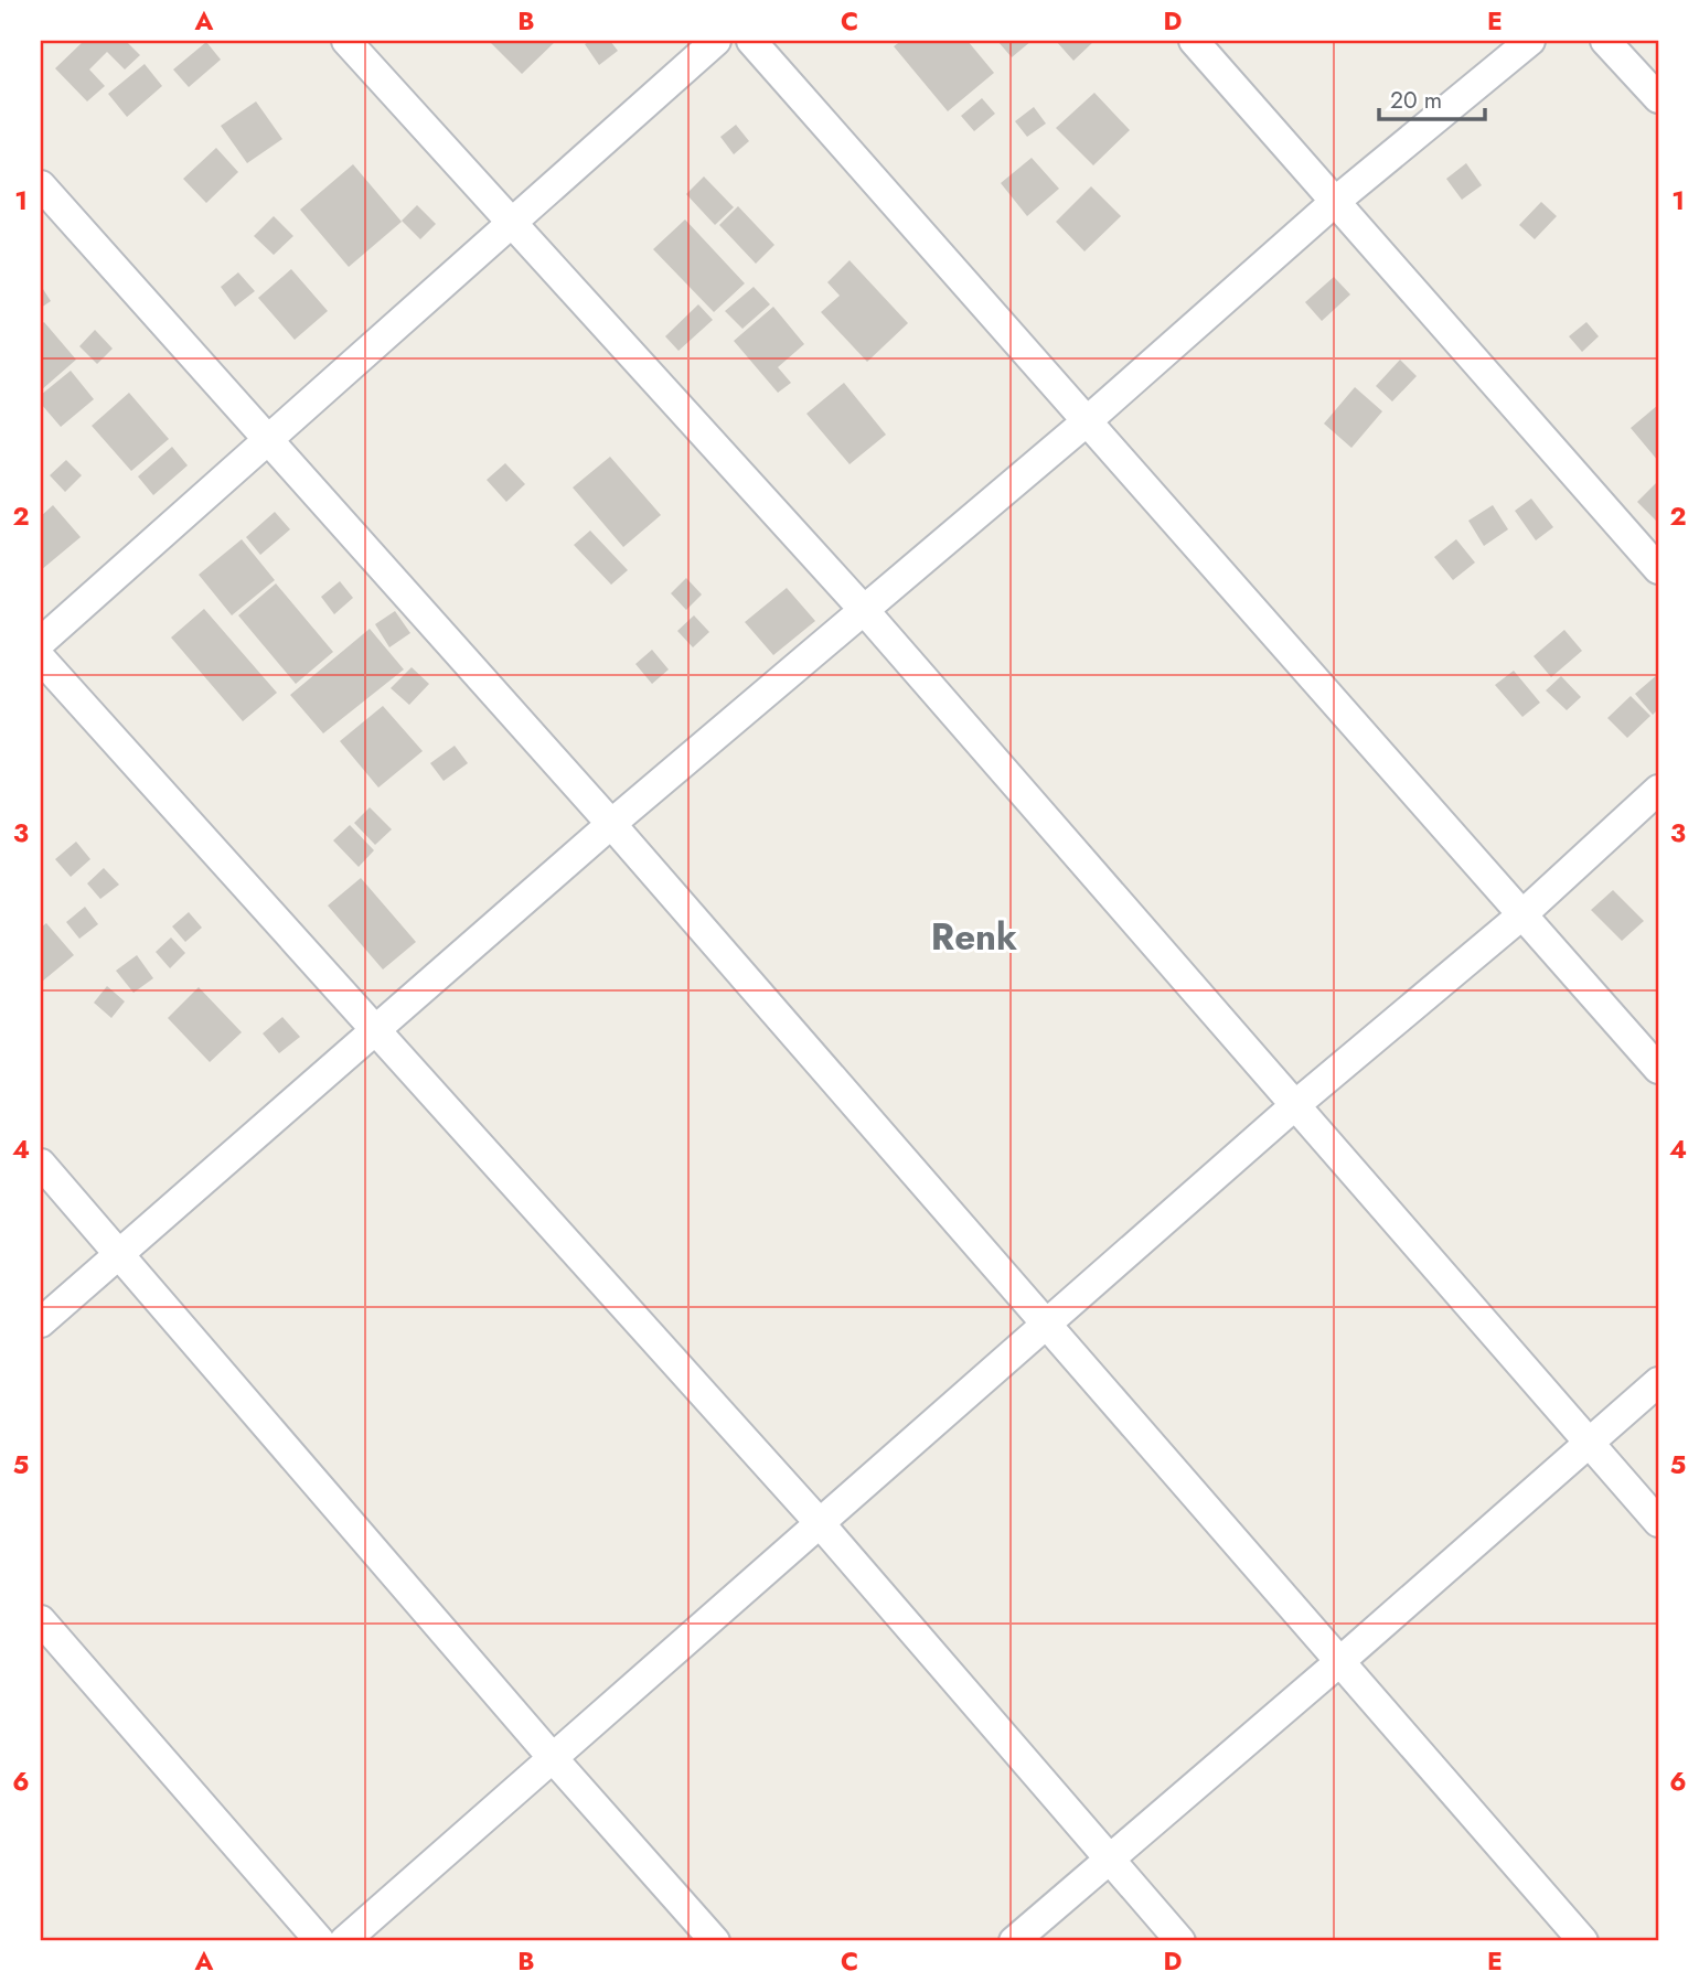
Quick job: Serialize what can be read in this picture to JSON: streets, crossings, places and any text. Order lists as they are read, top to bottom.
{
  "districts": ["Renk"],
  "scale_bar": "20 m",
  "grid": {
    "columns": [
      "A",
      "B",
      "C",
      "D",
      "E"
    ],
    "rows": [
      "1",
      "2",
      "3",
      "4",
      "5",
      "6"
    ]
  }
}
